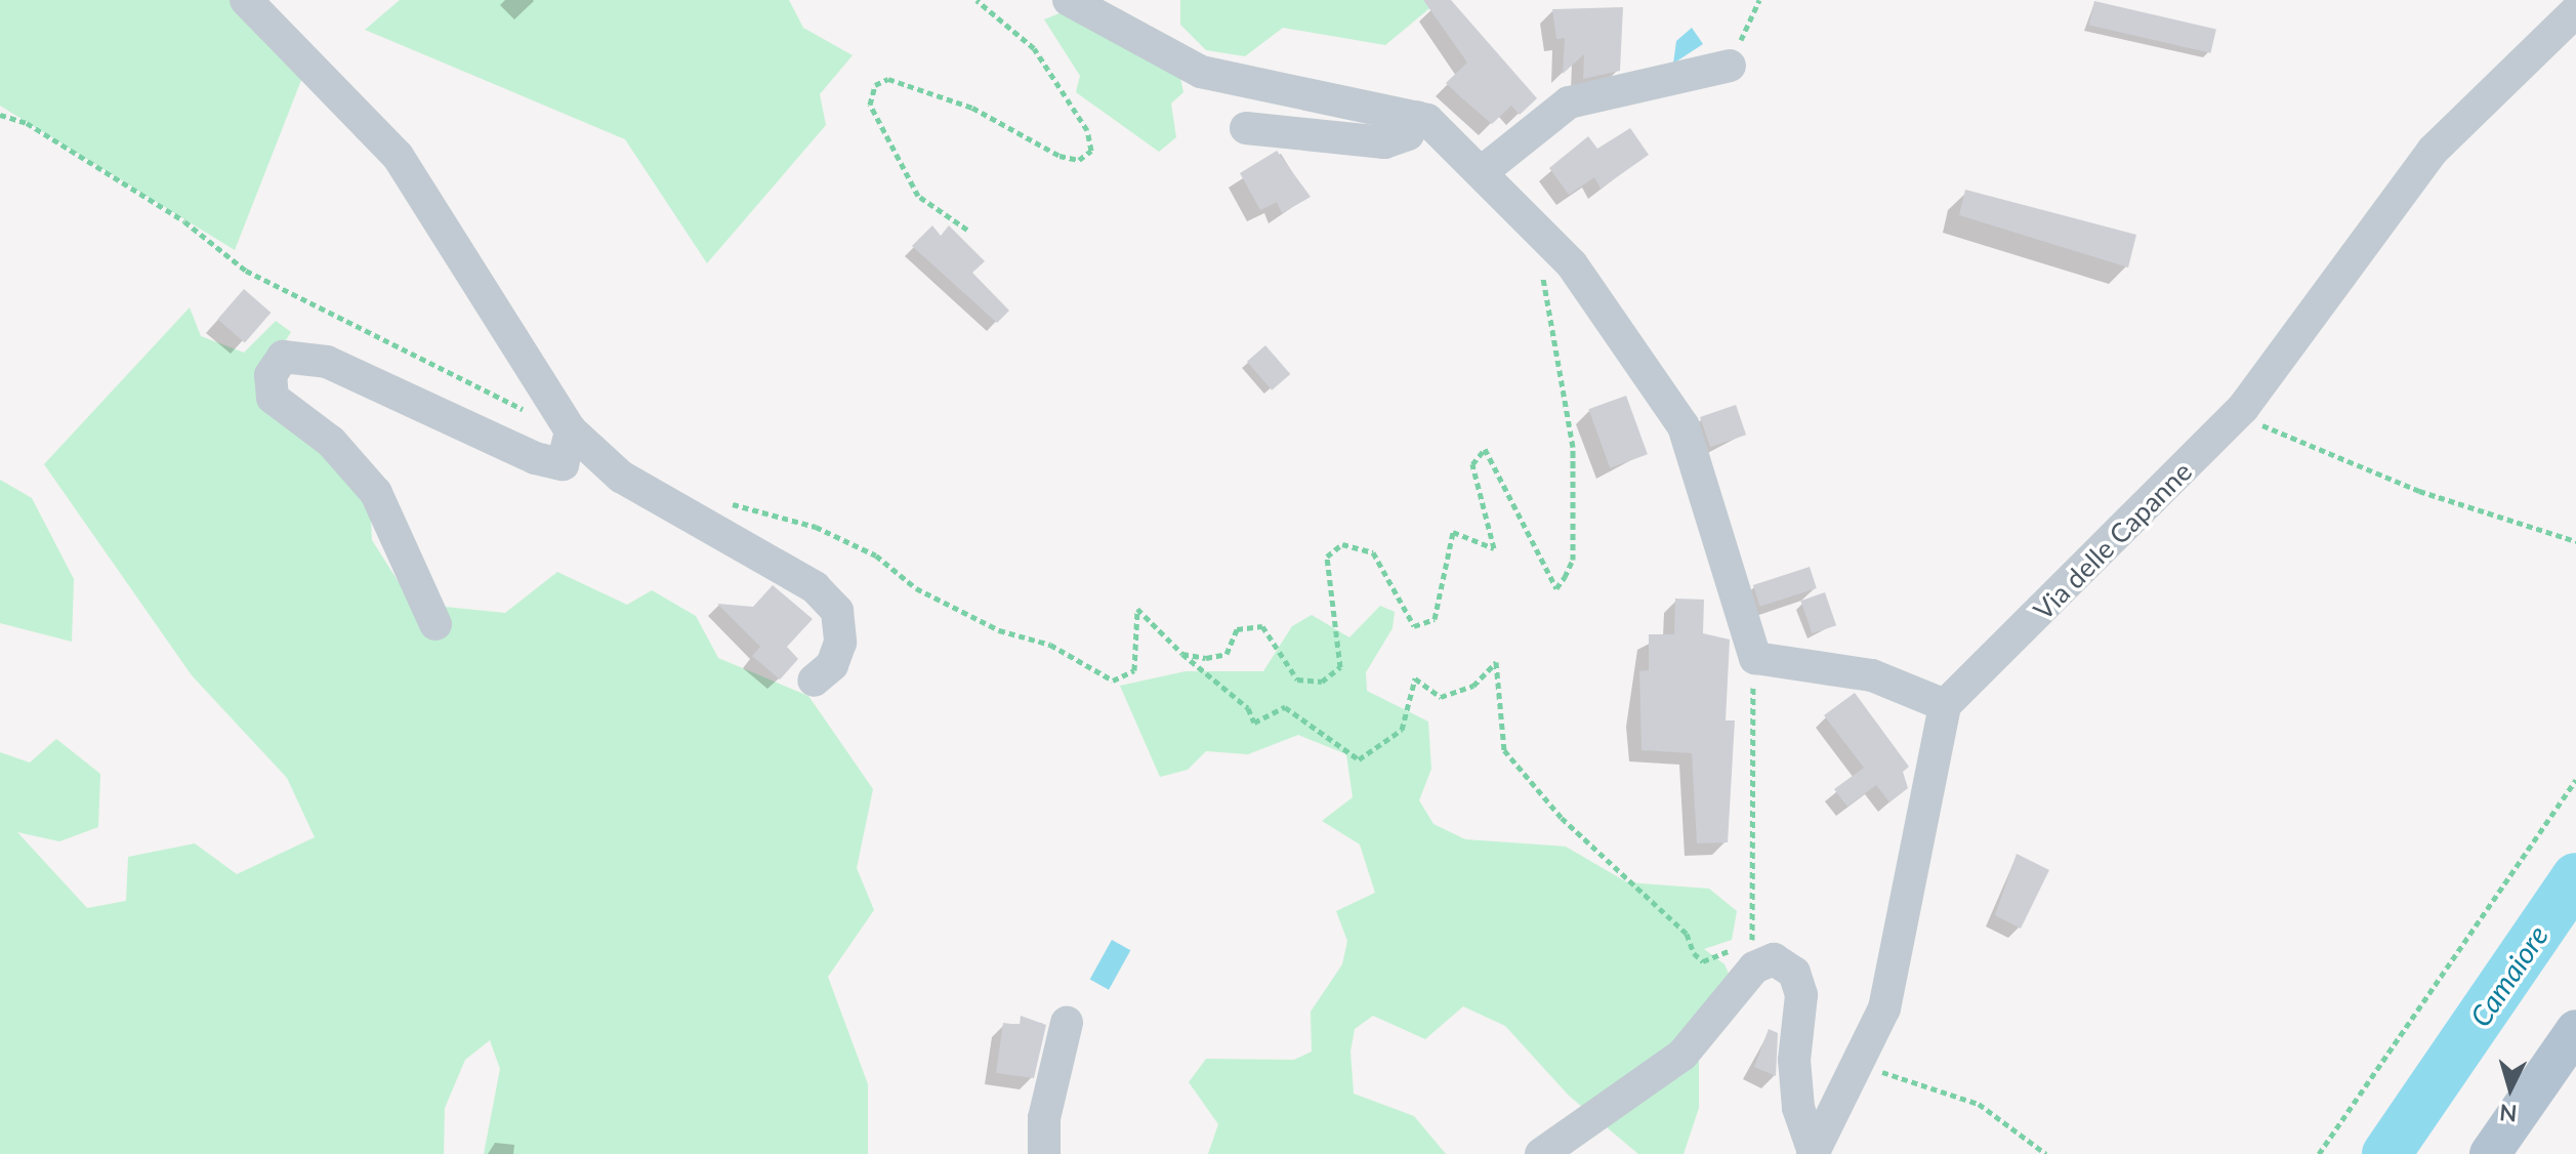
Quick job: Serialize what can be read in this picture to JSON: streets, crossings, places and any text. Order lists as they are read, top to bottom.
{
  "streets": {
    "street": ["Via delle Capanne"]
  },
  "water": ["Camaiore"],
  "north": "bottom"
}
